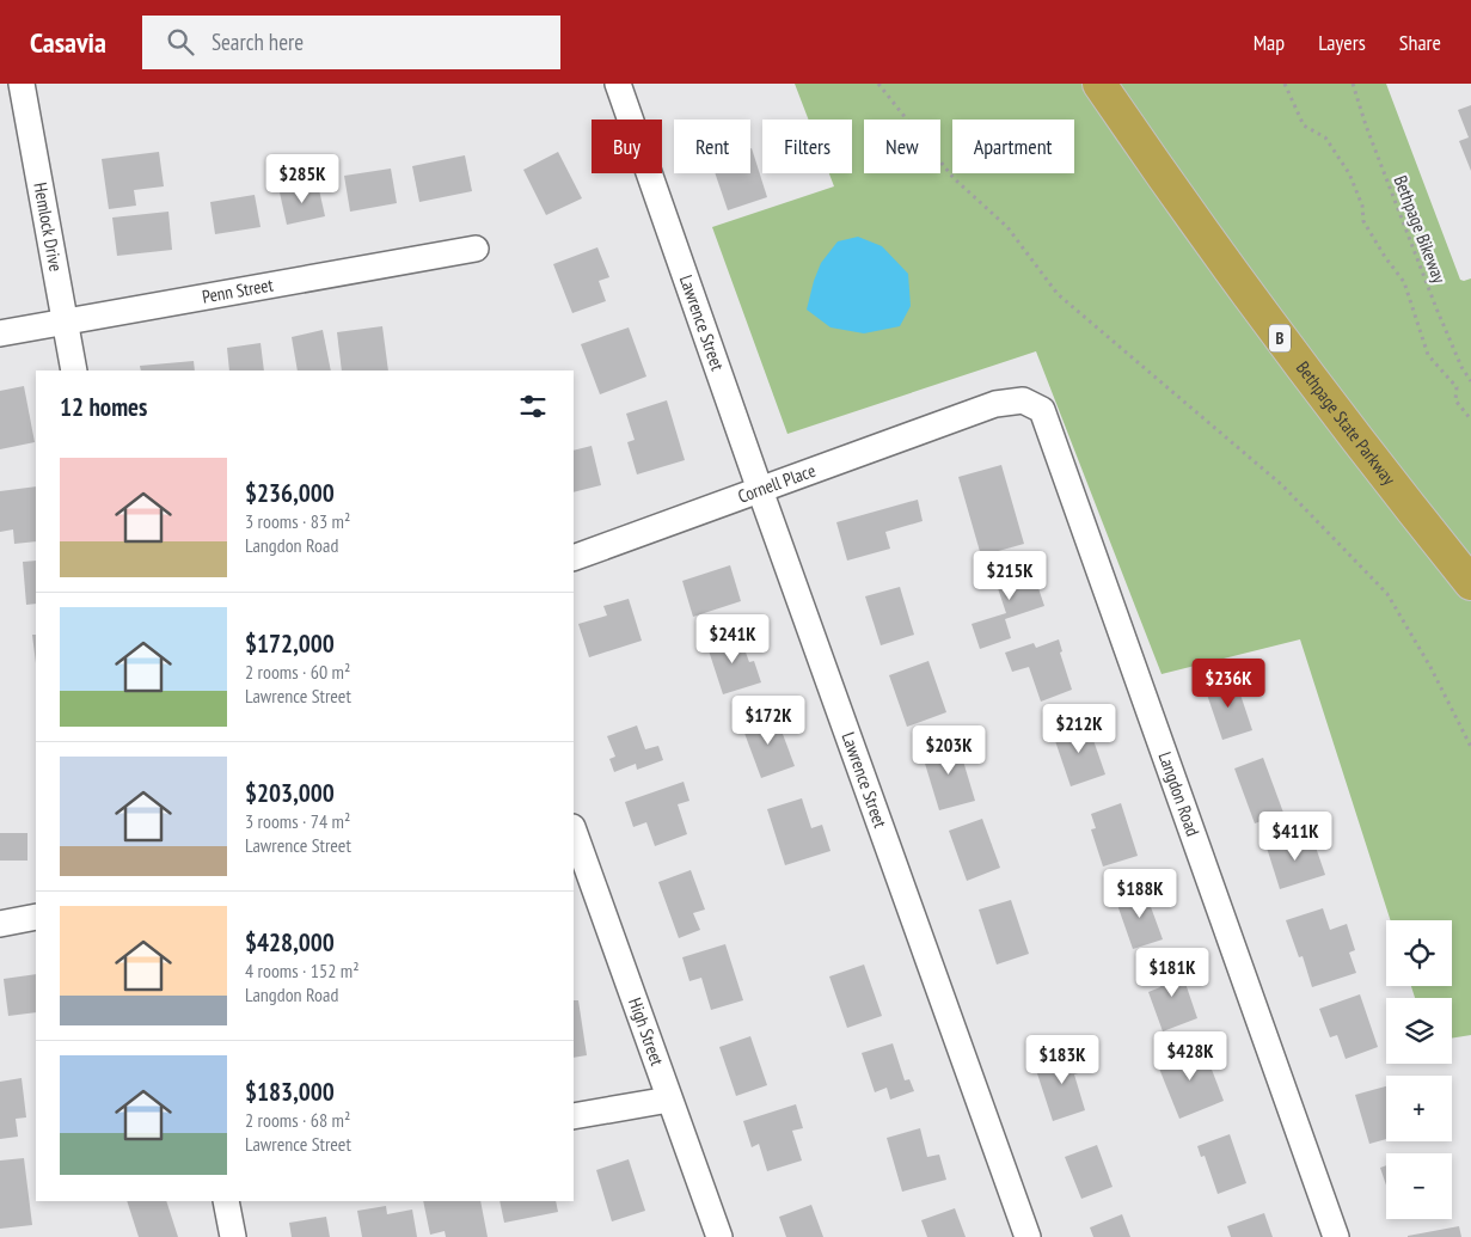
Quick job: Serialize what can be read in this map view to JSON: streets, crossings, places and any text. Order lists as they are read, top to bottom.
{
  "streets": {
    "highway": ["B", "Bethpage State Parkway"],
    "street": [
      "Hemlock Drive",
      "Penn Street",
      "Lawrence Street",
      "Cornell Place",
      "Langdon Road",
      "High Street"
    ],
    "path": ["Bethpage Bikeway"]
  },
  "crossings": [
    ["Hemlock Drive", "Penn Street"],
    ["Lawrence Street", "Cornell Place"],
    ["Cornell Place", "Langdon Road"]
  ],
  "page": {
    "header": "Casavia",
    "search": "Search here",
    "nav": ["Map", "Layers", "Share"],
    "chip": [
      "Buy",
      "Rent",
      "Filters",
      "New",
      "Apartment"
    ],
    "price": [
      "$285K",
      "$215K",
      "$241K",
      "$236K",
      "$172K",
      "$212K",
      "$203K",
      "$411K",
      "$188K",
      "$181K",
      "$428K",
      "$183K"
    ],
    "heading": "12 homes",
    "list": [
      {
        "name": "$236,000",
        "note": "3 rooms · 83 m² · Langdon Road"
      },
      {
        "name": "$172,000",
        "note": "2 rooms · 60 m² · Lawrence Street"
      },
      {
        "name": "$203,000",
        "note": "3 rooms · 74 m² · Lawrence Street"
      },
      {
        "name": "$428,000",
        "note": "4 rooms · 152 m² · Langdon Road"
      },
      {
        "name": "$183,000",
        "note": "2 rooms · 68 m² · Lawrence Street"
      }
    ],
    "map_buttons": ["+", "−"]
  }
}
